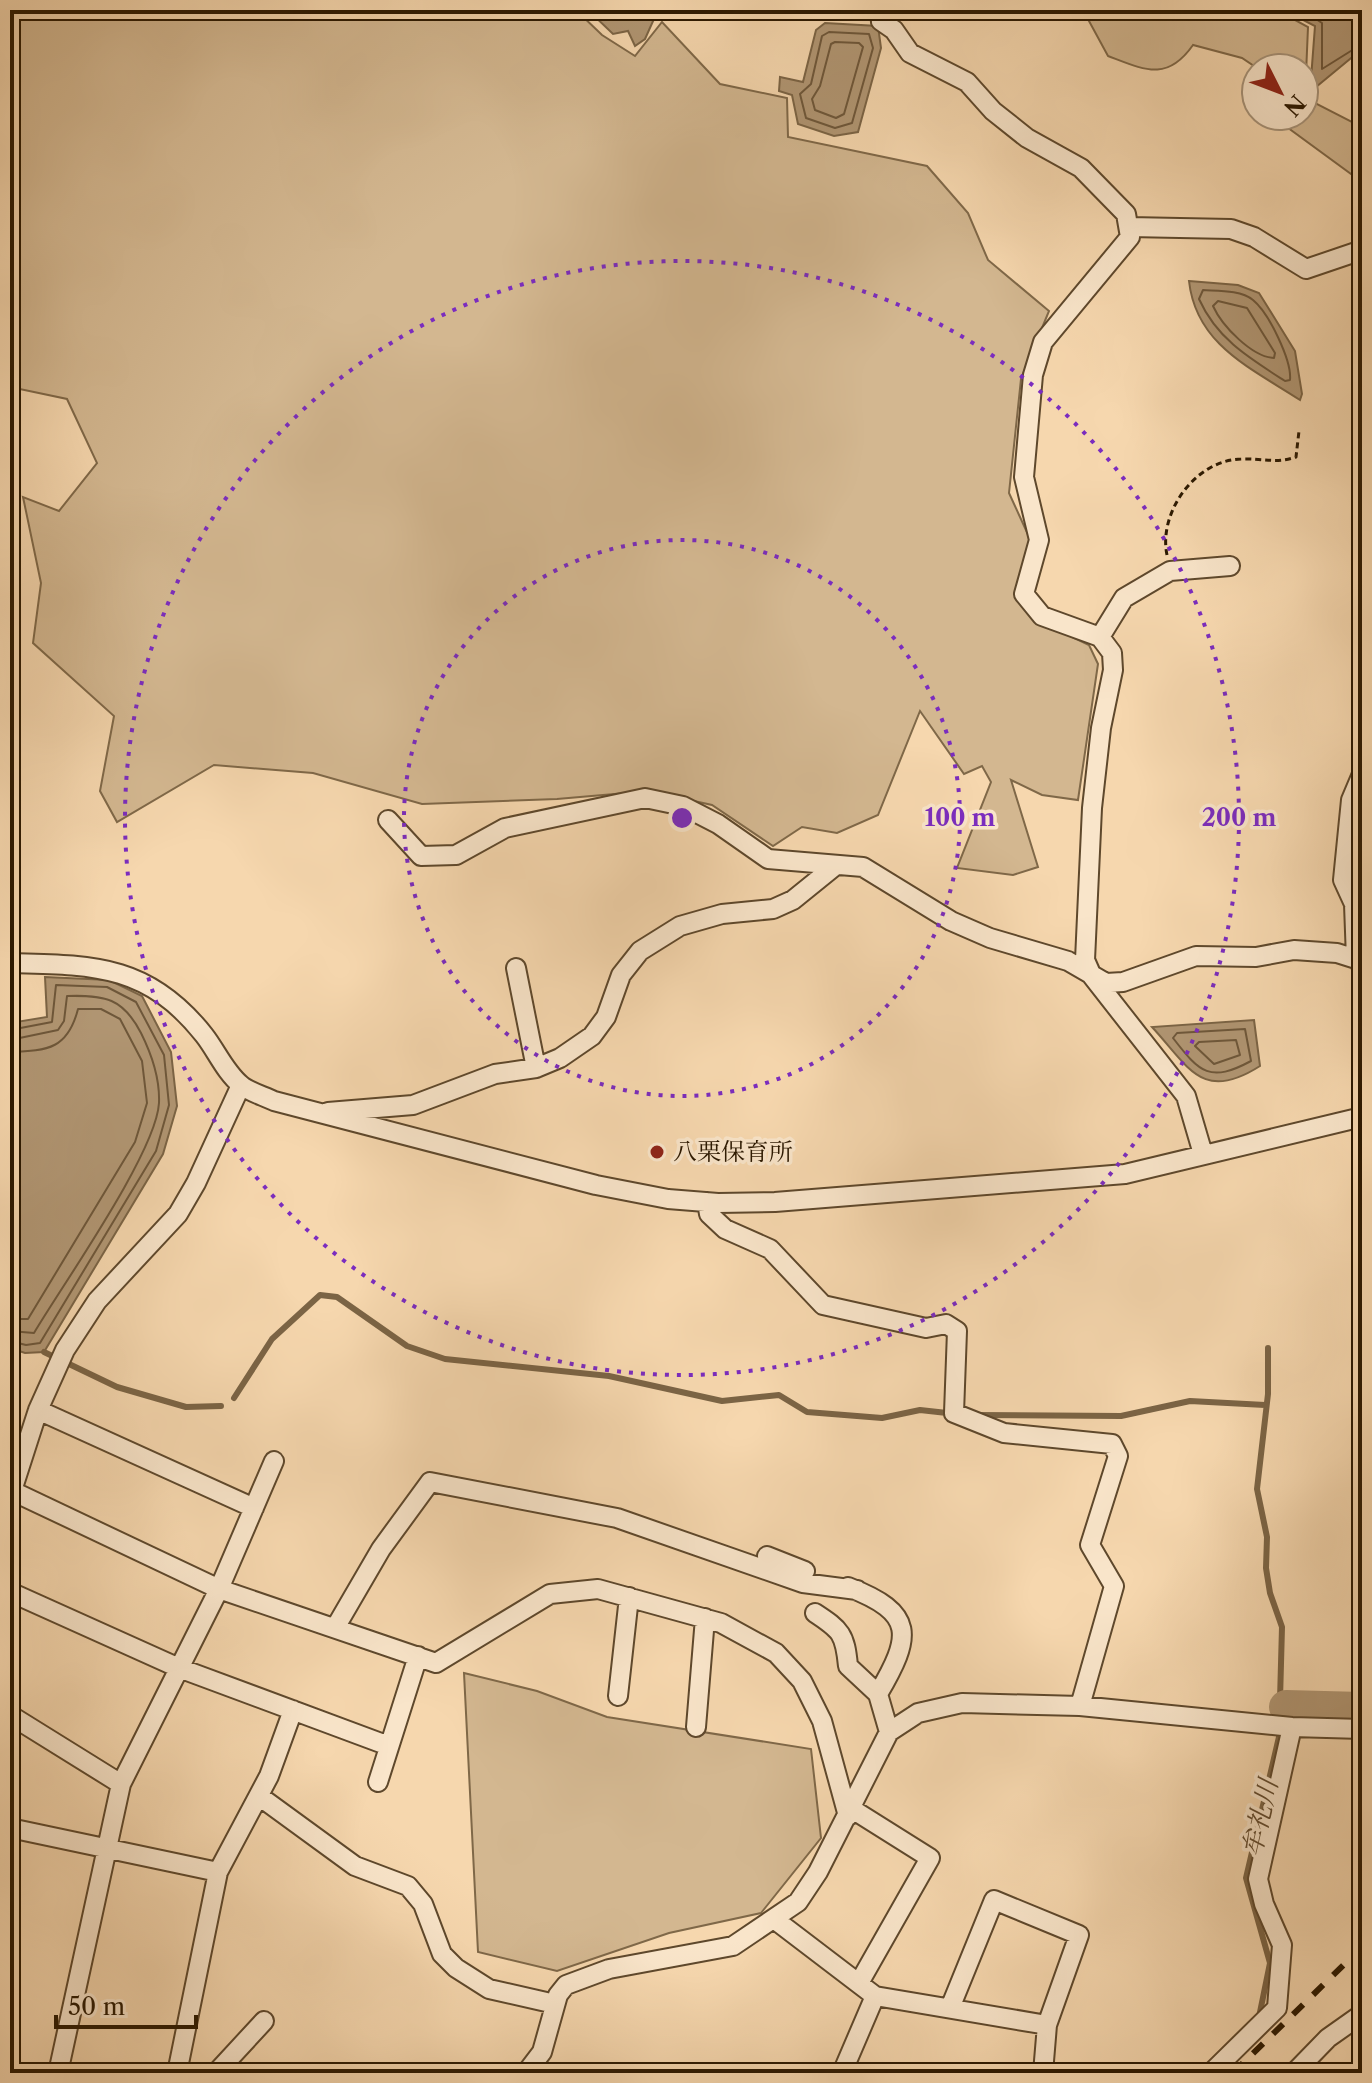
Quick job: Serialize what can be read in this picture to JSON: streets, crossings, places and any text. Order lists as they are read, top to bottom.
{
  "water": ["牟礼川"],
  "places": ["八栗保育所"],
  "scale_bar": "50 m",
  "north": "bottom right",
  "rings": ["100 m", "200 m"]
}
